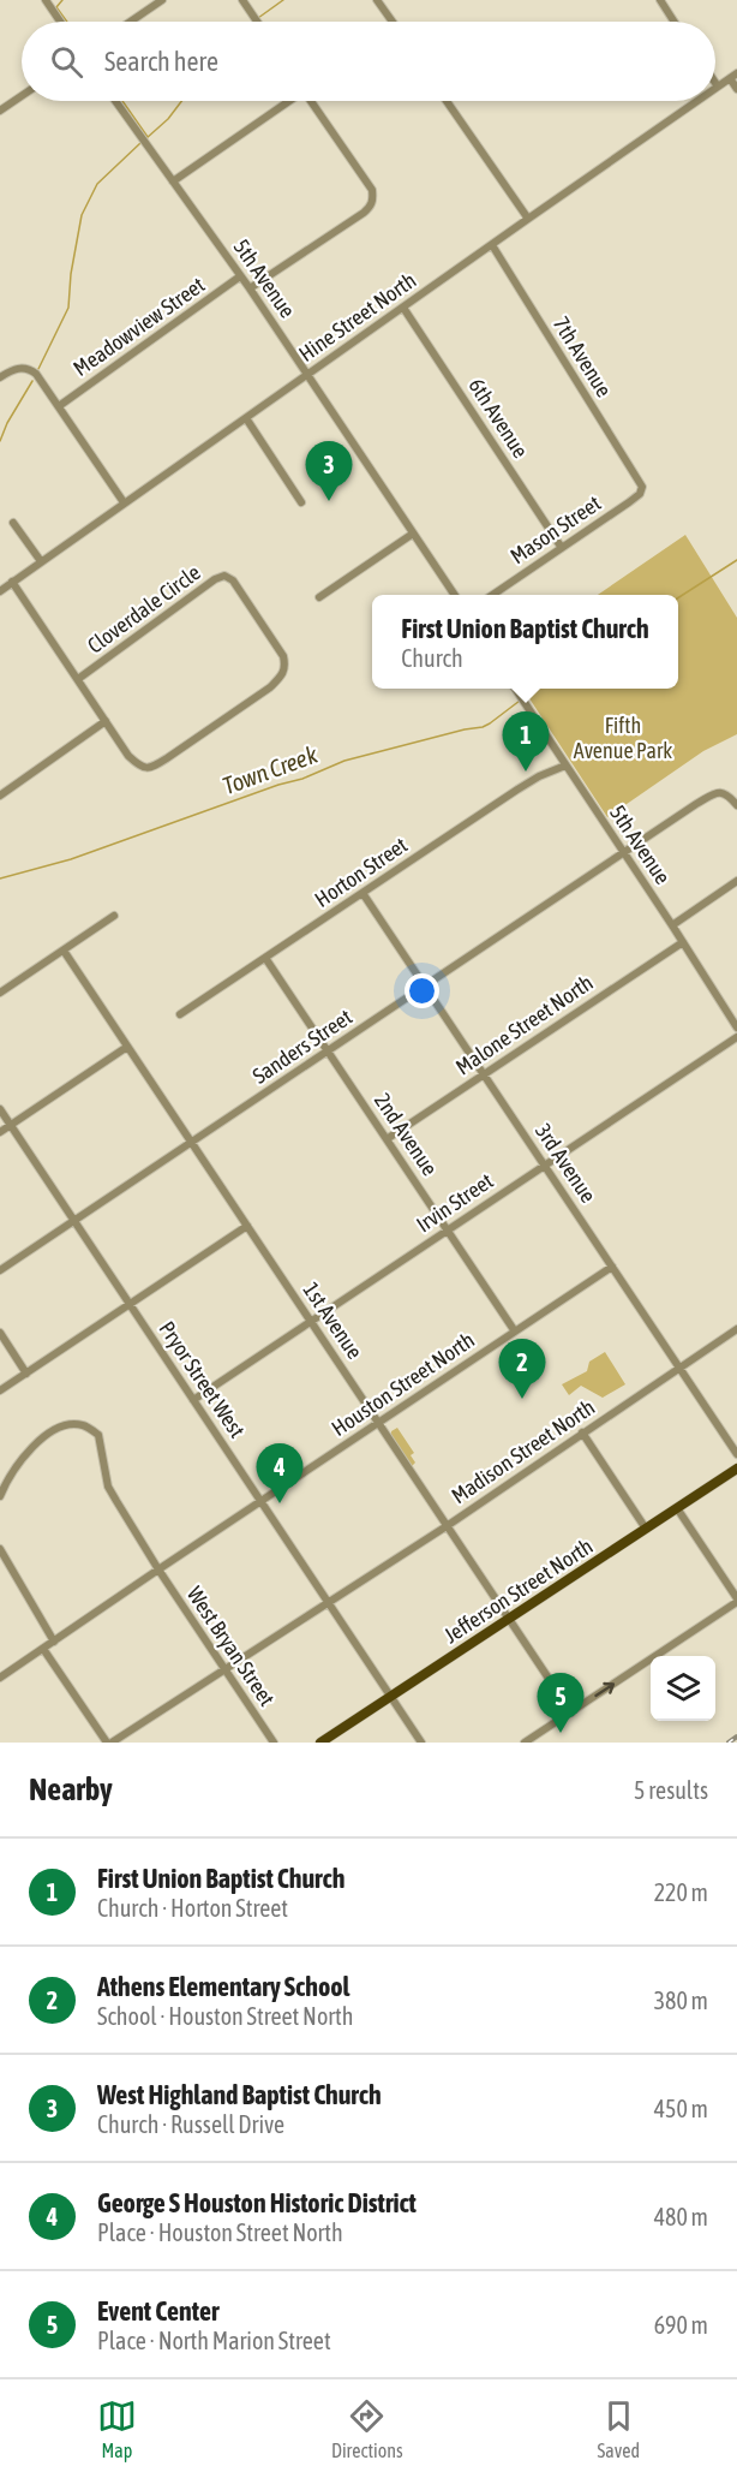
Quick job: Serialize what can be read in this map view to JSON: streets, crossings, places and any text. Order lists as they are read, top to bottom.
{
  "streets": {
    "main road": ["Jefferson Street North"],
    "street": [
      "5th Avenue",
      "Hine Street North",
      "Meadowview Street",
      "7th Avenue",
      "6th Avenue",
      "Mason Street",
      "Cloverdale Circle",
      "Horton Street",
      "Malone Street North",
      "Sanders Street",
      "2nd Avenue",
      "3rd Avenue",
      "Irvin Street",
      "1st Avenue",
      "Pryor Street West",
      "Houston Street North",
      "Madison Street North",
      "West Bryan Street"
    ]
  },
  "crossings": [
    ["5th Avenue", "Hine Street North"],
    ["5th Avenue", "Meadowview Street"],
    ["5th Avenue", "Horton Street"],
    ["5th Avenue", "Malone Street North"],
    ["5th Avenue", "Sanders Street"],
    ["Hine Street North", "7th Avenue"],
    ["Hine Street North", "6th Avenue"],
    ["7th Avenue", "Mason Street"],
    ["6th Avenue", "Mason Street"],
    ["Horton Street", "2nd Avenue"],
    ["Horton Street", "3rd Avenue"],
    ["Malone Street North", "2nd Avenue"],
    ["Malone Street North", "3rd Avenue"],
    ["Sanders Street", "2nd Avenue"],
    ["Sanders Street", "3rd Avenue"],
    ["Sanders Street", "1st Avenue"],
    ["Sanders Street", "Pryor Street West"],
    ["2nd Avenue", "Irvin Street"],
    ["2nd Avenue", "Houston Street North"],
    ["3rd Avenue", "Irvin Street"],
    ["3rd Avenue", "Houston Street North"],
    ["3rd Avenue", "Madison Street North"],
    ["Irvin Street", "1st Avenue"],
    ["Irvin Street", "Pryor Street West"],
    ["1st Avenue", "Houston Street North"],
    ["1st Avenue", "Madison Street North"],
    ["1st Avenue", "Jefferson Street North"],
    ["Pryor Street West", "Houston Street North"],
    ["Pryor Street West", "Madison Street North"],
    ["Pryor Street West", "Jefferson Street North"],
    ["Houston Street North", "West Bryan Street"],
    ["Madison Street North", "West Bryan Street"]
  ],
  "water": ["Town Creek"],
  "parks": ["Fifth Avenue Park"],
  "page": {
    "search": "Search here",
    "pins": [
      "3",
      "1",
      "2",
      "4",
      "5"
    ],
    "popup": ["First Union Baptist Church", "Church"],
    "heading": ["Nearby", "5 results"],
    "list": [
      {
        "mark": "1",
        "name": "First Union Baptist Church",
        "note": "Church · Horton Street",
        "value": "220 m"
      },
      {
        "mark": "2",
        "name": "Athens Elementary School",
        "note": "School · Houston Street North",
        "value": "380 m"
      },
      {
        "mark": "3",
        "name": "West Highland Baptist Church",
        "note": "Church · Russell Drive",
        "value": "450 m"
      },
      {
        "mark": "4",
        "name": "George S Houston Historic District",
        "note": "Place · Houston Street North",
        "value": "480 m"
      },
      {
        "mark": "5",
        "name": "Event Center",
        "note": "Place · North Marion Street",
        "value": "690 m"
      }
    ],
    "nav": ["Map", "Directions", "Saved"]
  }
}
